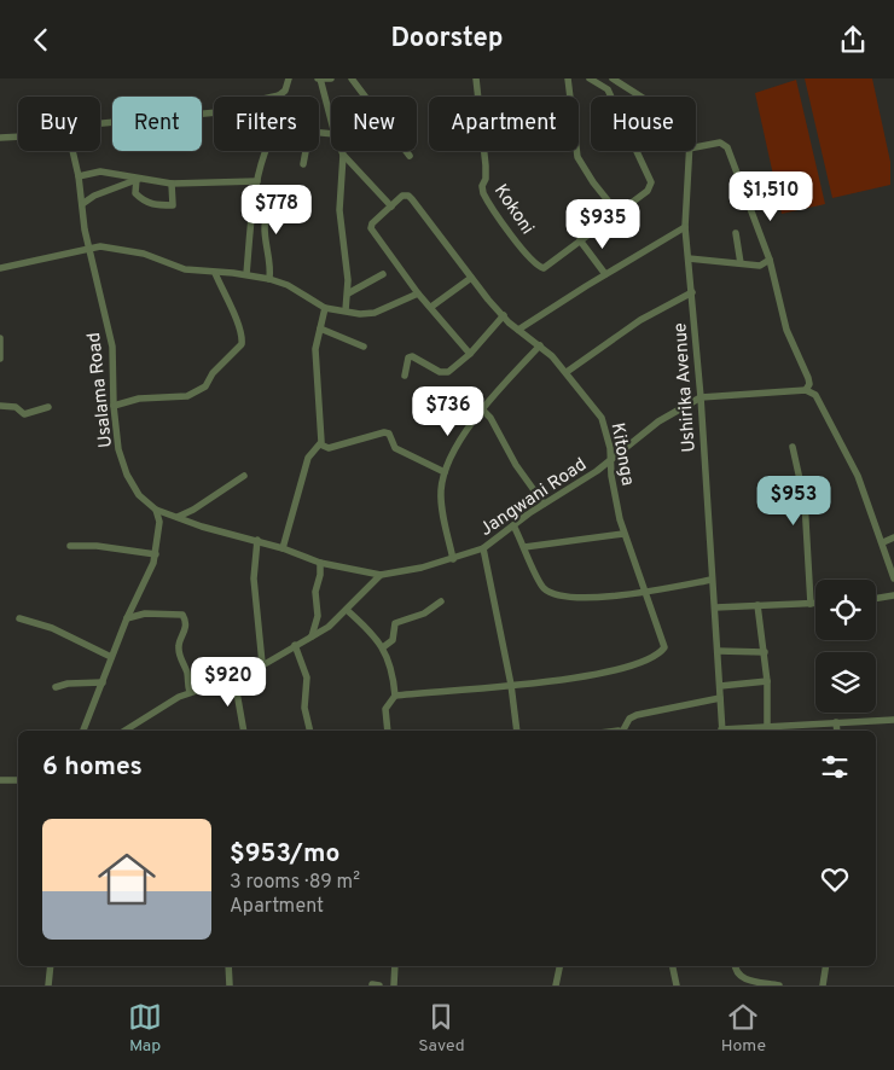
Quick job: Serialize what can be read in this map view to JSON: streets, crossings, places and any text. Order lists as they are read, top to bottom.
{
  "streets": {
    "street": [
      "Kokoni",
      "Ushirika Avenue",
      "Usalama Road",
      "Kitonga",
      "Jangwani Road"
    ]
  },
  "crossings": [
    ["Ushirika Avenue", "Jangwani Road"],
    ["Kitonga", "Jangwani Road"]
  ],
  "page": {
    "header": "Doorstep",
    "chip": [
      "Buy",
      "Rent",
      "Filters",
      "New",
      "Apartment",
      "House"
    ],
    "price": [
      "$1,510",
      "$778",
      "$935",
      "$736",
      "$953",
      "$920"
    ],
    "heading": "6 homes",
    "list": [
      {
        "name": "$953/mo",
        "note": "3 rooms · 89 m² · Apartment"
      }
    ],
    "tabs": ["Map", "Saved", "Home"]
  }
}
